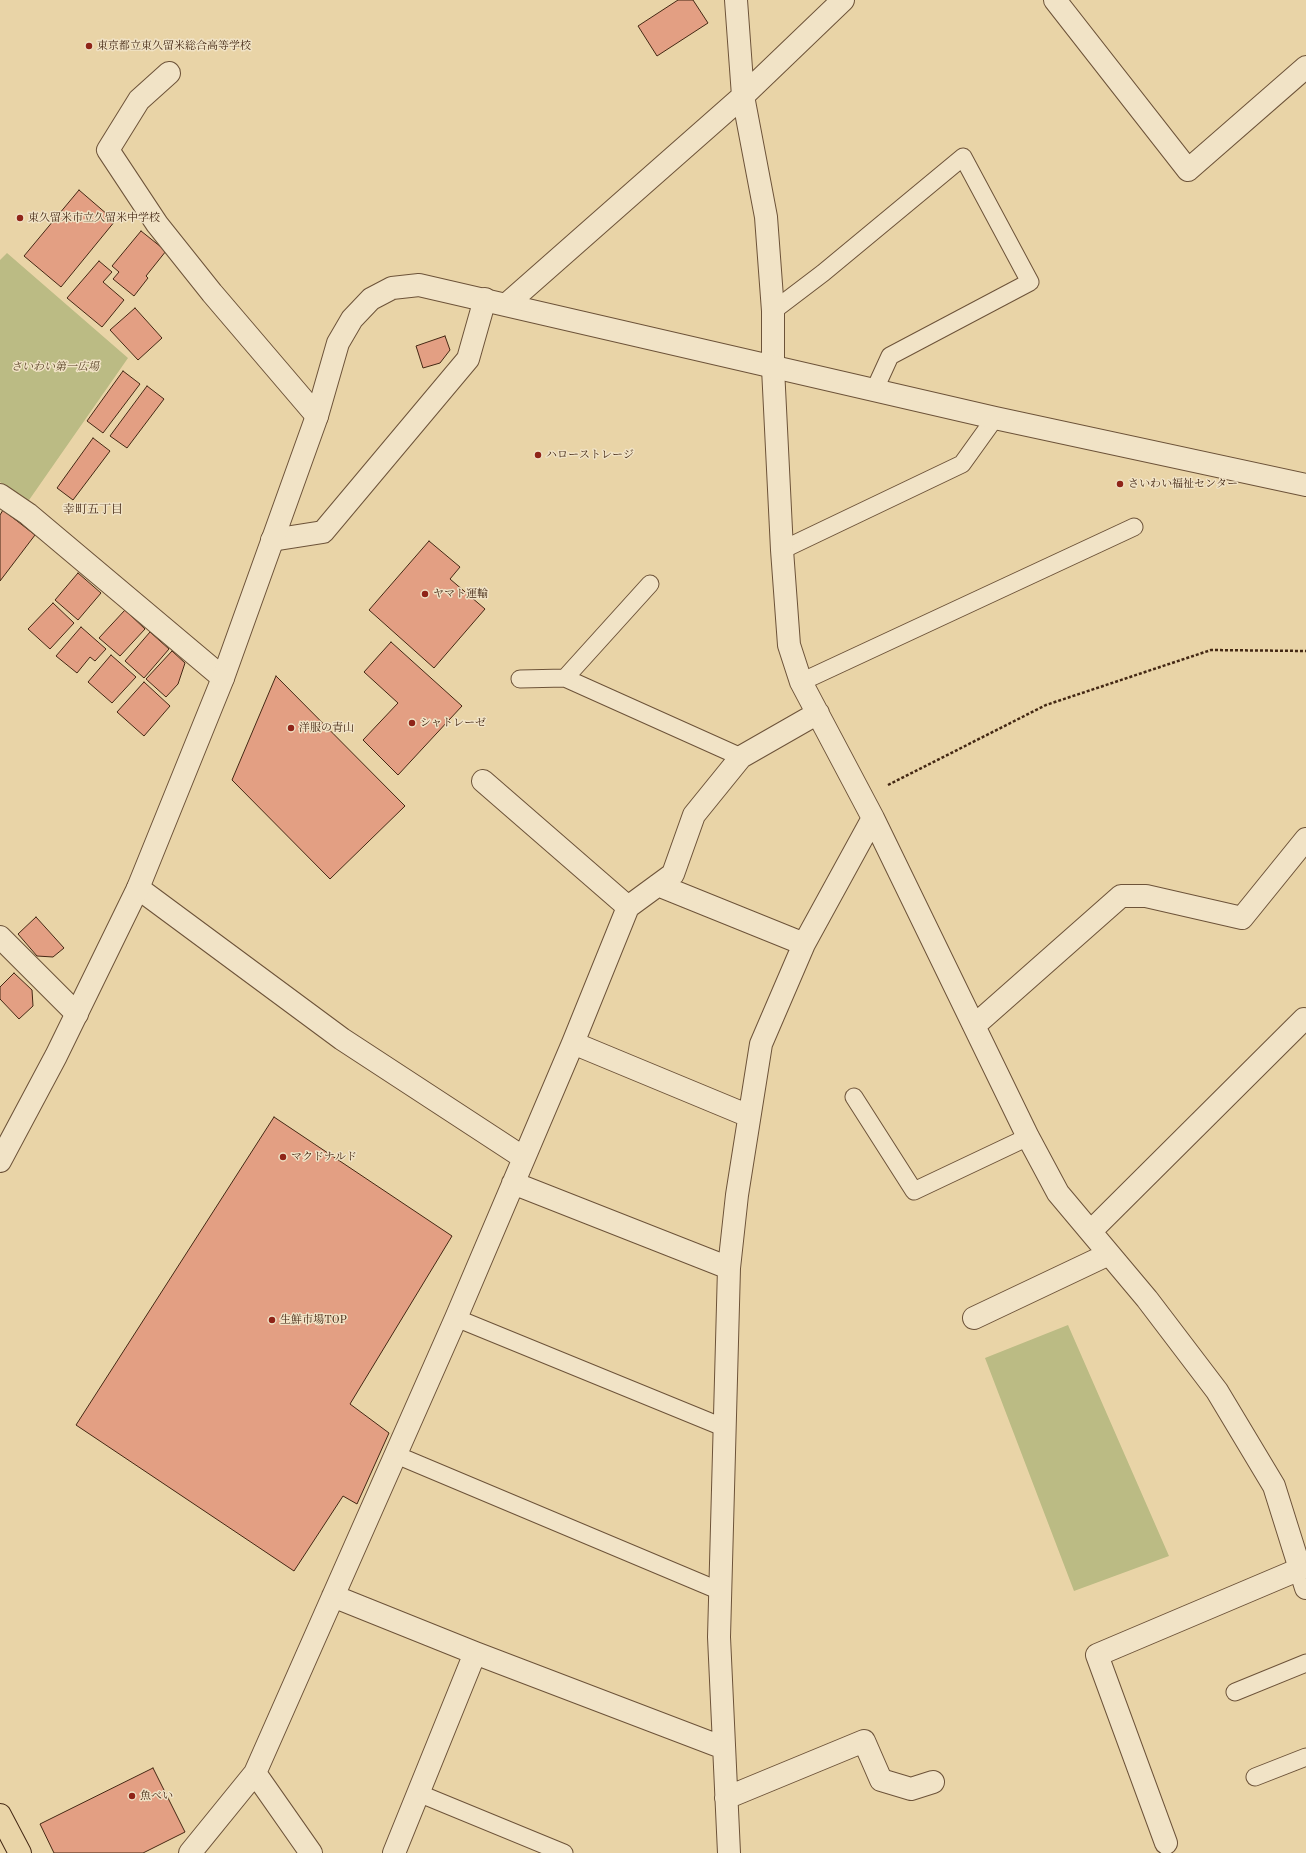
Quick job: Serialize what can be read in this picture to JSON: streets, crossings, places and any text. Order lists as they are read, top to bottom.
{
  "districts": ["幸町五丁目"],
  "parks": ["さいわい第一広場"],
  "places": [
    "東京都立東久留米総合高等学校",
    "東久留米市立久留米中学校",
    "ハローストレージ",
    "さいわい福祉センター",
    "ヤマト運輸",
    "シャトレーゼ",
    "洋服の青山",
    "マクドナルド",
    "生鮮市場TOP",
    "魚べい"
  ]
}
